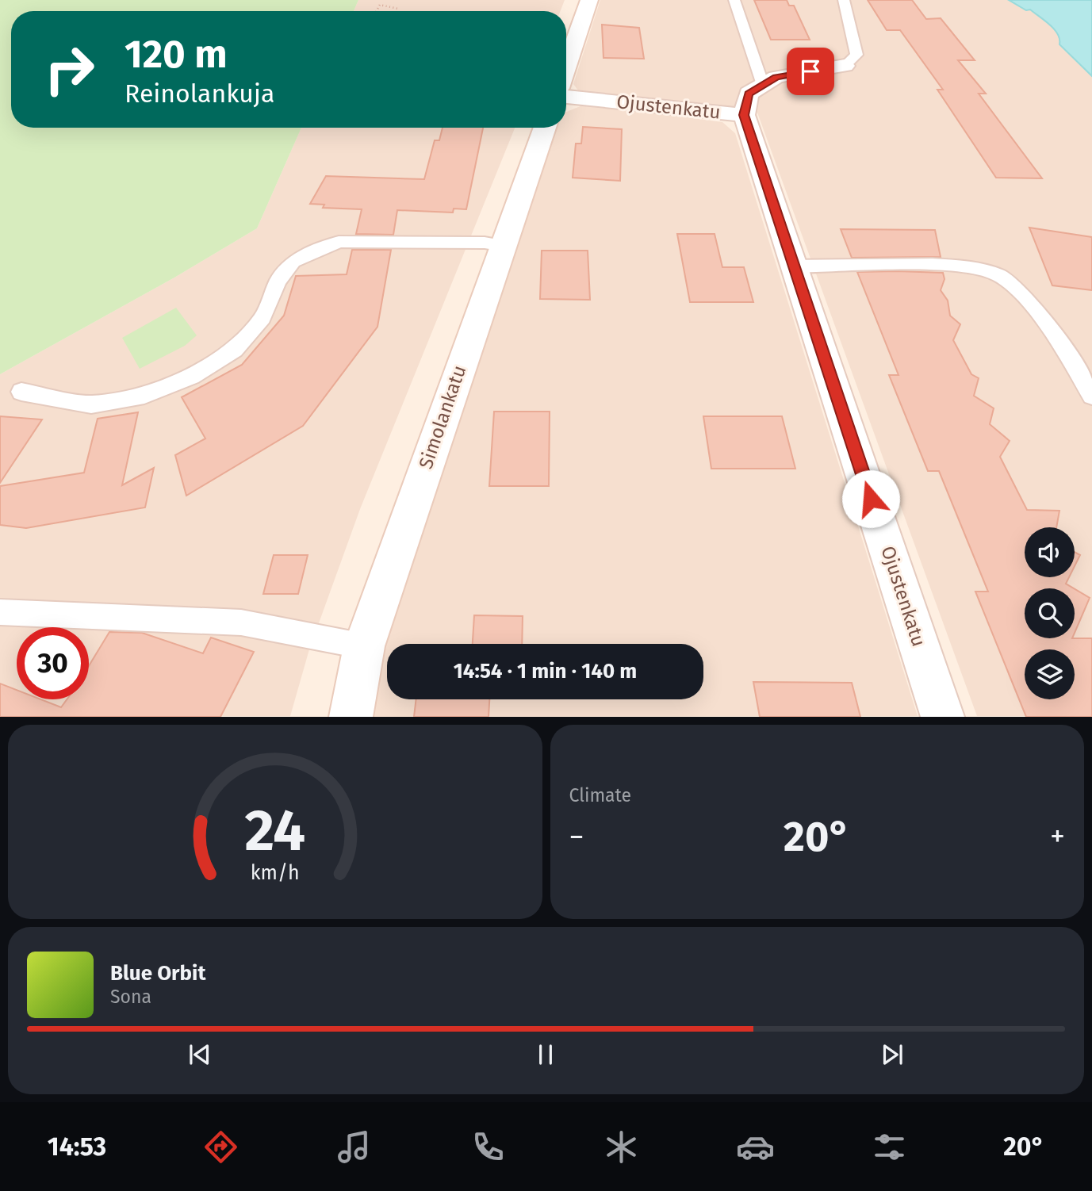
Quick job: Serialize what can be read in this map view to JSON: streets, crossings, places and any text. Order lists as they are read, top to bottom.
{
  "streets": {
    "street": ["Ojustenkatu", "Simolankatu"]
  },
  "page": {
    "turn": ["120 m", "Reinolankuja"],
    "limit": "30",
    "trip": "14:54 · 1 min · 140 m",
    "tile": "Climate",
    "heat": ["−", "20°", "+"],
    "song": ["Blue Orbit", "Sona"],
    "tabs": ["14:53", "20°"],
    "gauge": ["24", "km/h"]
  }
}
